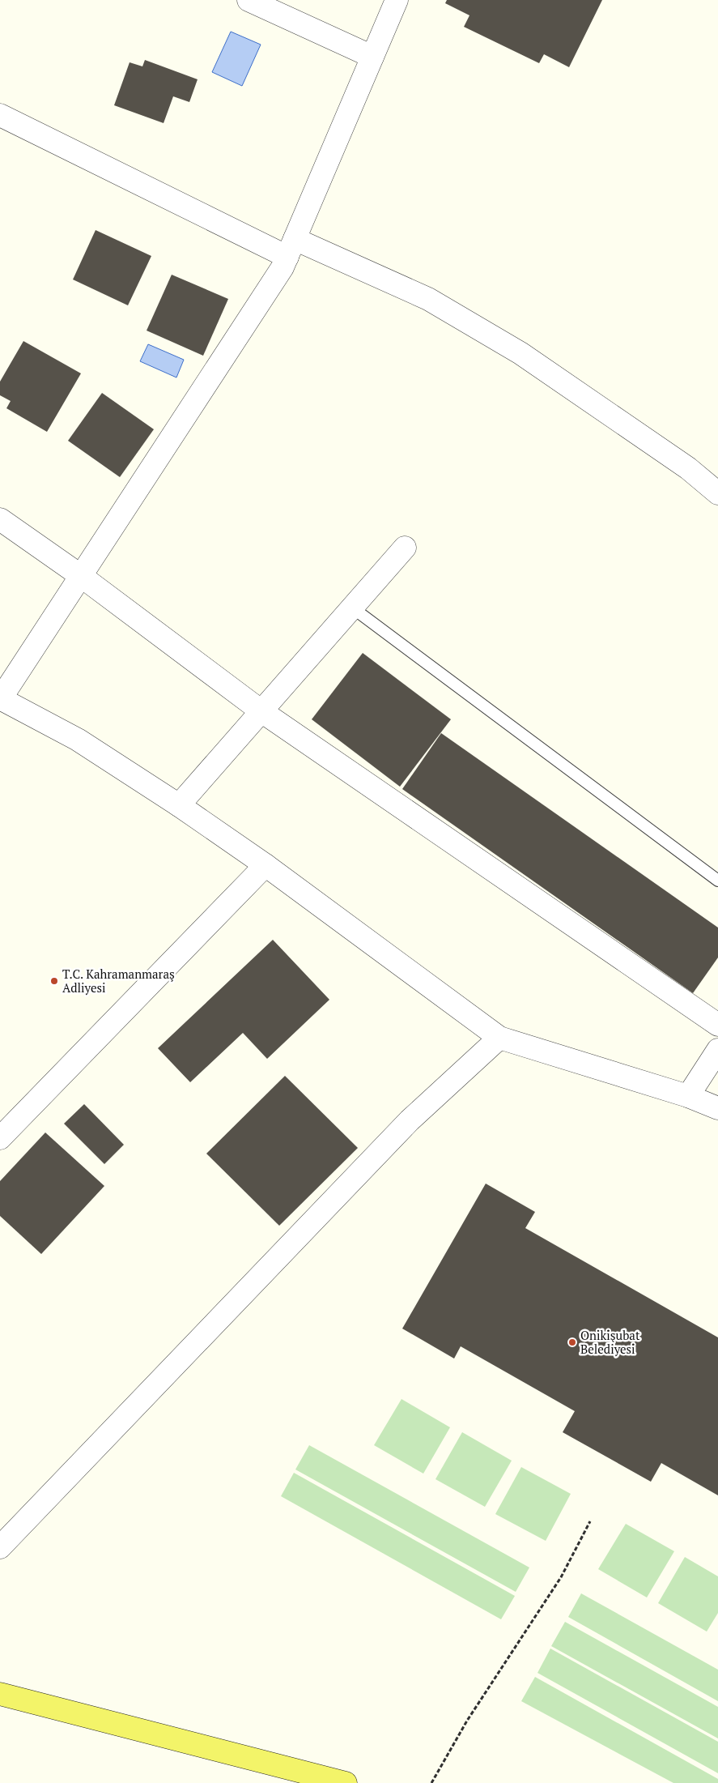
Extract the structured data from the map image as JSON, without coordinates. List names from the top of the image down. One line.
{"places":["T.C. Kahramanmaraş Adliyesi","Onikişubat Belediyesi"]}
